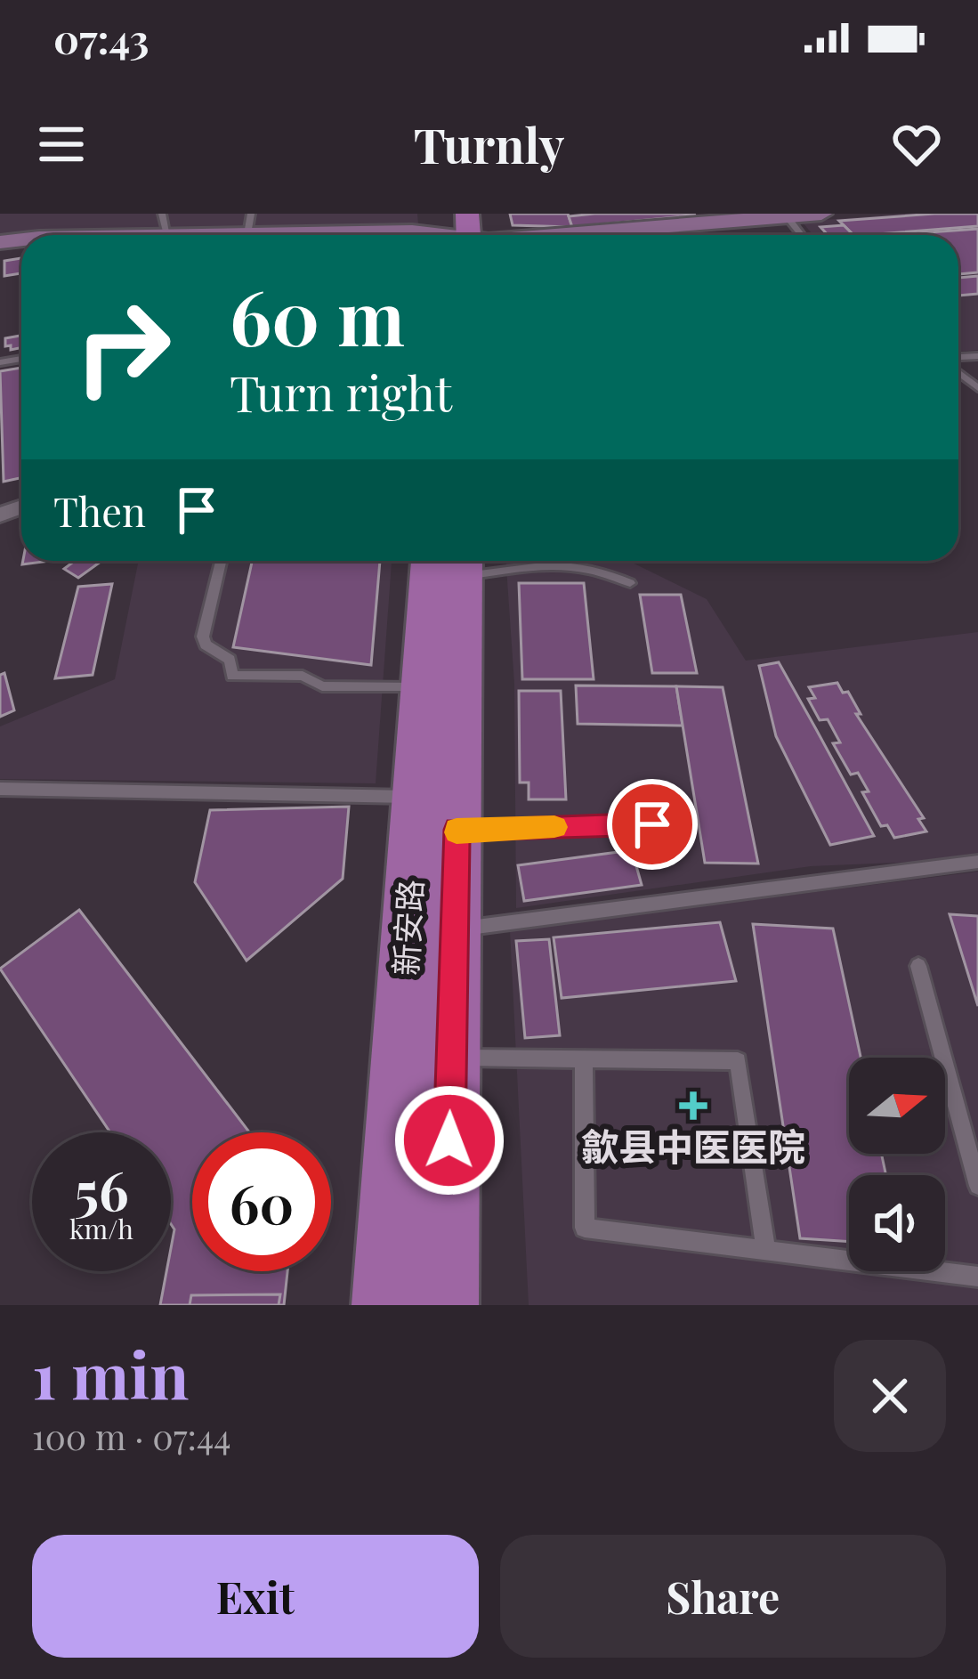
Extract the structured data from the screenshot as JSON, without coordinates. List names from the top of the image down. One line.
{"streets":{"main road":["新安路"]},"places":{"health":["歙县中医医院"]},"north":"right","page":{"status":"07:43","header":"Turnly","turn":["60 m","Turn right"],"then":"Then","speed":"56 km/h","limit":"60","heading":["1 min","100 m · 07:44"],"buttons":["Exit","Share"]}}
